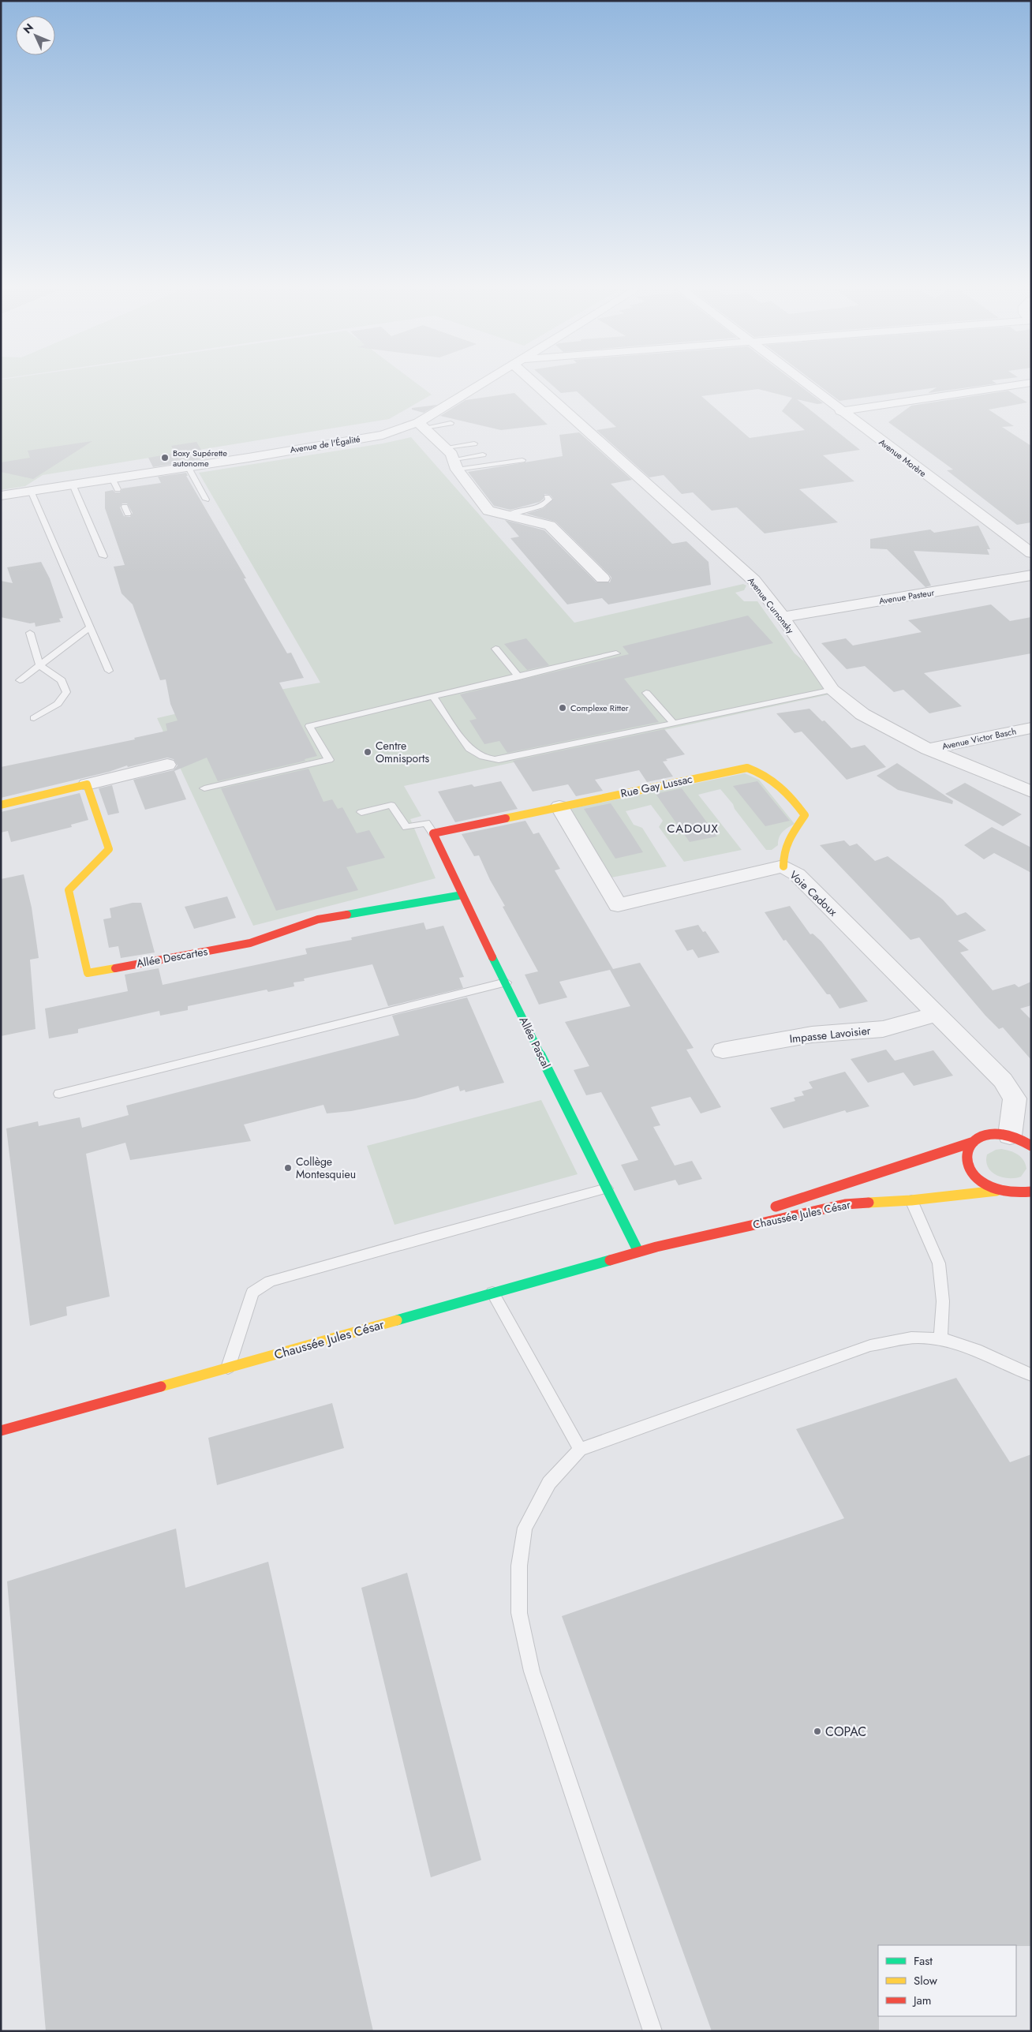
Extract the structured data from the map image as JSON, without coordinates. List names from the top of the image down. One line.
{"streets":{"street":["Avenue de l'Égalité","Avenue Morère","Avenue Pasteur","Avenue Curnonsky","Avenue Victor Basch","Rue Gay Lussac","Voie Cadoux","Allée Descartes","Impasse Lavoisier","Allée Pascal","Chaussée Jules César"]},"crossings":[["Avenue Pasteur","Avenue Curnonsky"],["Avenue Curnonsky","Avenue Victor Basch"],["Rue Gay Lussac","Voie Cadoux"],["Rue Gay Lussac","Allée Pascal"],["Voie Cadoux","Impasse Lavoisier"],["Voie Cadoux","Chaussée Jules César"],["Allée Descartes","Allée Pascal"],["Allée Pascal","Chaussée Jules César"]],"districts":["CADOUX"],"places":["Boxy Supérette autonome","Complexe Ritter","Centre Omnisports","Collège Montesquieu","COPAC"],"legend":["Fast","Slow","Jam"],"north":"top left"}
